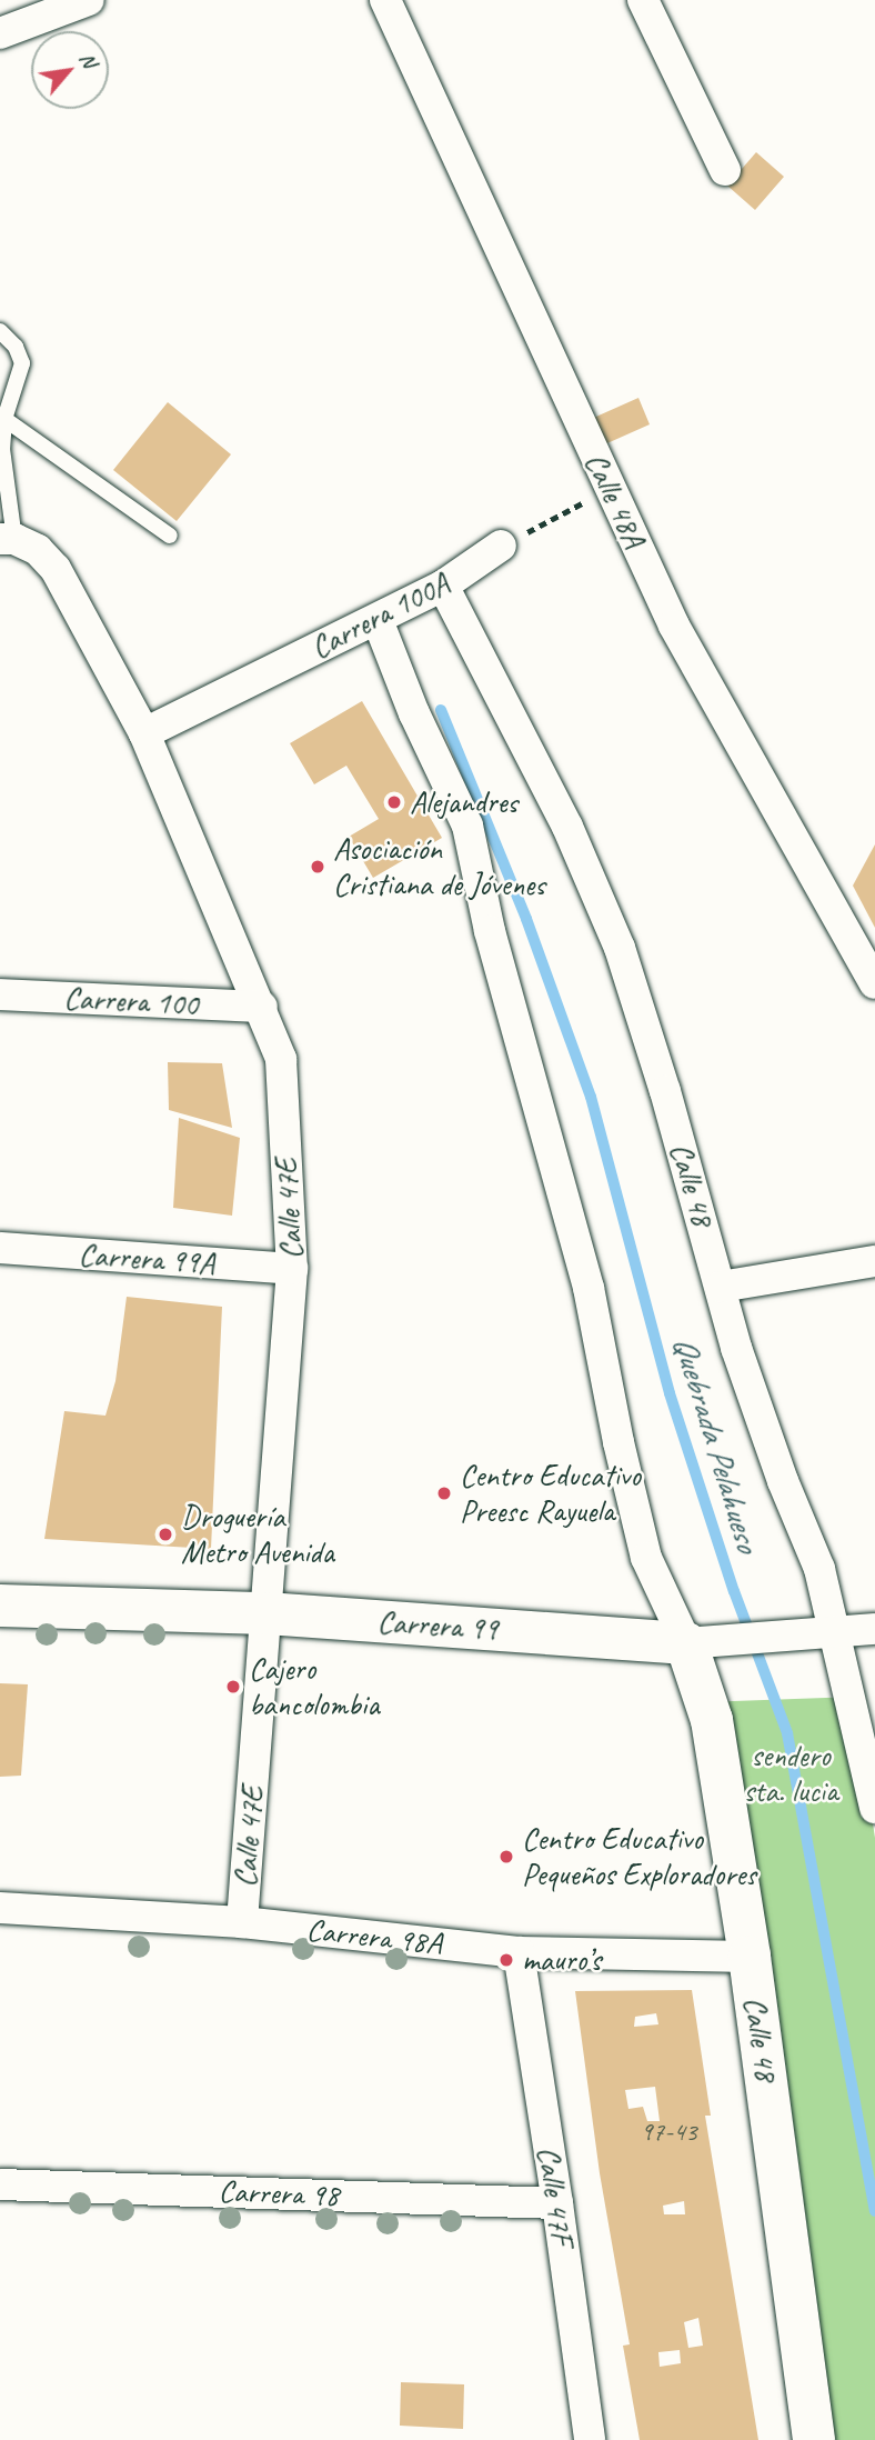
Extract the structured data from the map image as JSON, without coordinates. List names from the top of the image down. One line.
{"streets":{"street":["Calle 48A","Carrera 100A","Carrera 100","Calle 48","Calle 47E","Carrera 99A","Carrera 99","Carrera 98A","Carrera 98","Calle 47F"]},"crossings":[["Carrera 100A","Calle 48"],["Carrera 100A","Calle 47E"],["Carrera 100","Calle 47E"],["Calle 48","Carrera 99"],["Calle 48","Carrera 98A"],["Calle 47E","Carrera 99A"],["Calle 47E","Carrera 99"],["Calle 47E","Carrera 98A"],["Carrera 98A","Calle 47F"],["Carrera 98","Calle 47F"]],"water":["Quebrada Pelahueso"],"parks":["sendero sta. lucia"],"places":["Alejandres","Asociación Cristiana de Jóvenes","Centro Educativo Preesc Rayuela","Droguería Metro Avenida","Cajero bancolombia","Centro Educativo Pequeños Exploradores","mauro’s"],"house_numbers":["97-43"],"north":"top right"}
